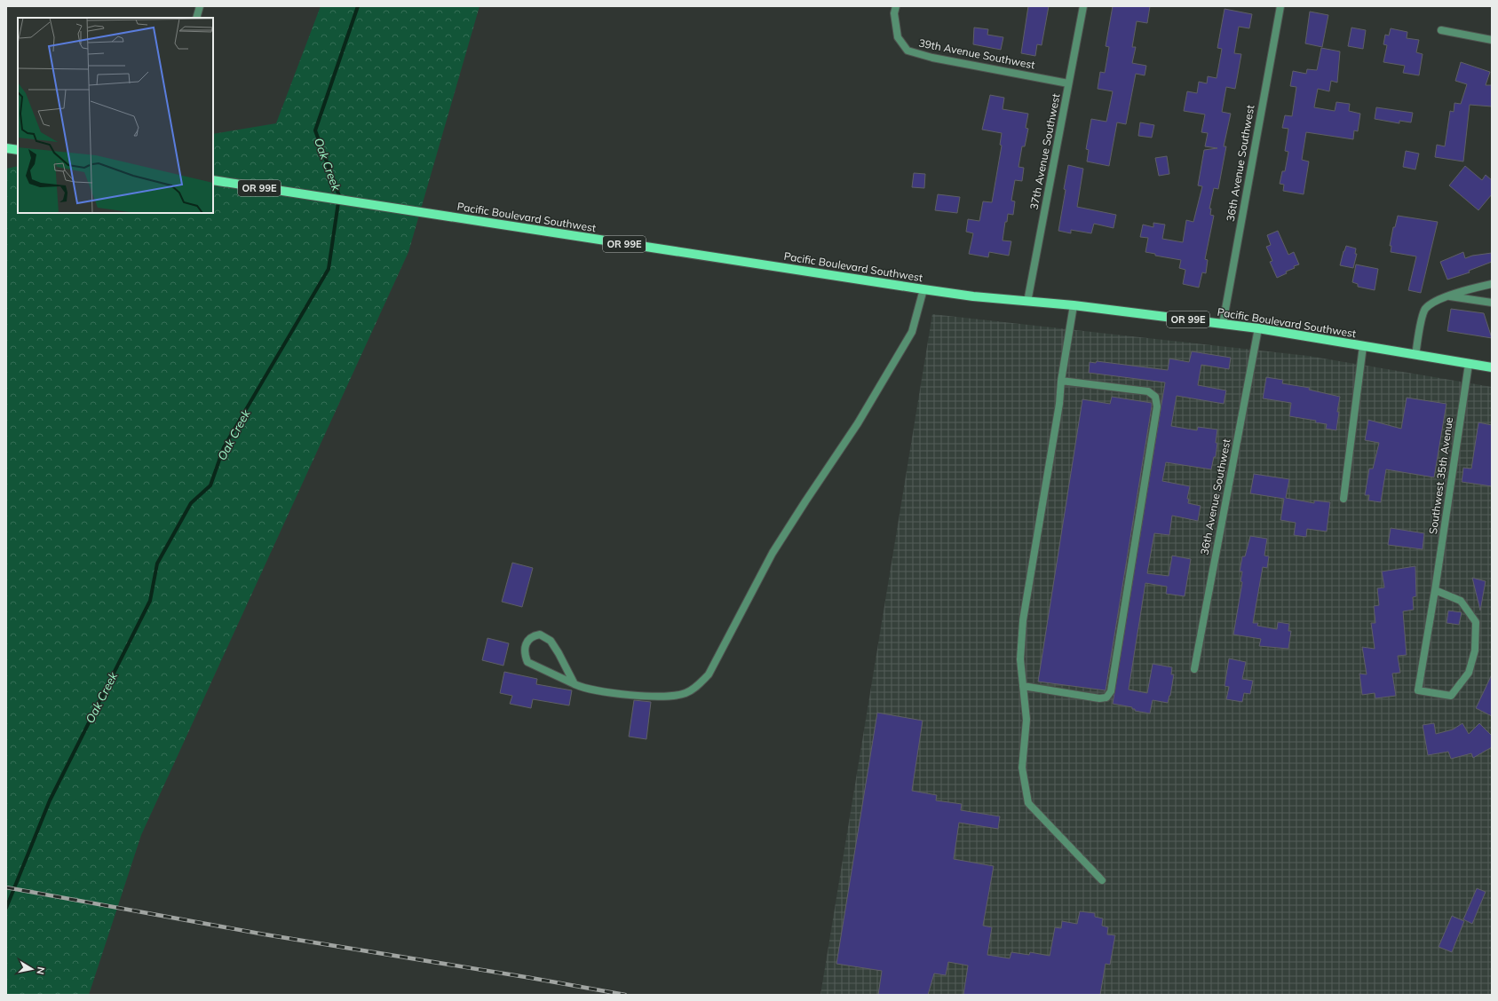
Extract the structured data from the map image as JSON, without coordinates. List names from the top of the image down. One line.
{"streets":{"main road":["OR 99E","Pacific Boulevard Southwest"],"street":["39th Avenue Southwest","37th Avenue Southwest","36th Avenue Southwest","Southwest 35th Avenue"]},"crossings":[["39th Avenue Southwest","37th Avenue Southwest"],["37th Avenue Southwest","Pacific Boulevard Southwest"],["36th Avenue Southwest","Pacific Boulevard Southwest"],["Pacific Boulevard Southwest","Southwest 35th Avenue"]],"water":["Oak Creek"],"north":"right"}
